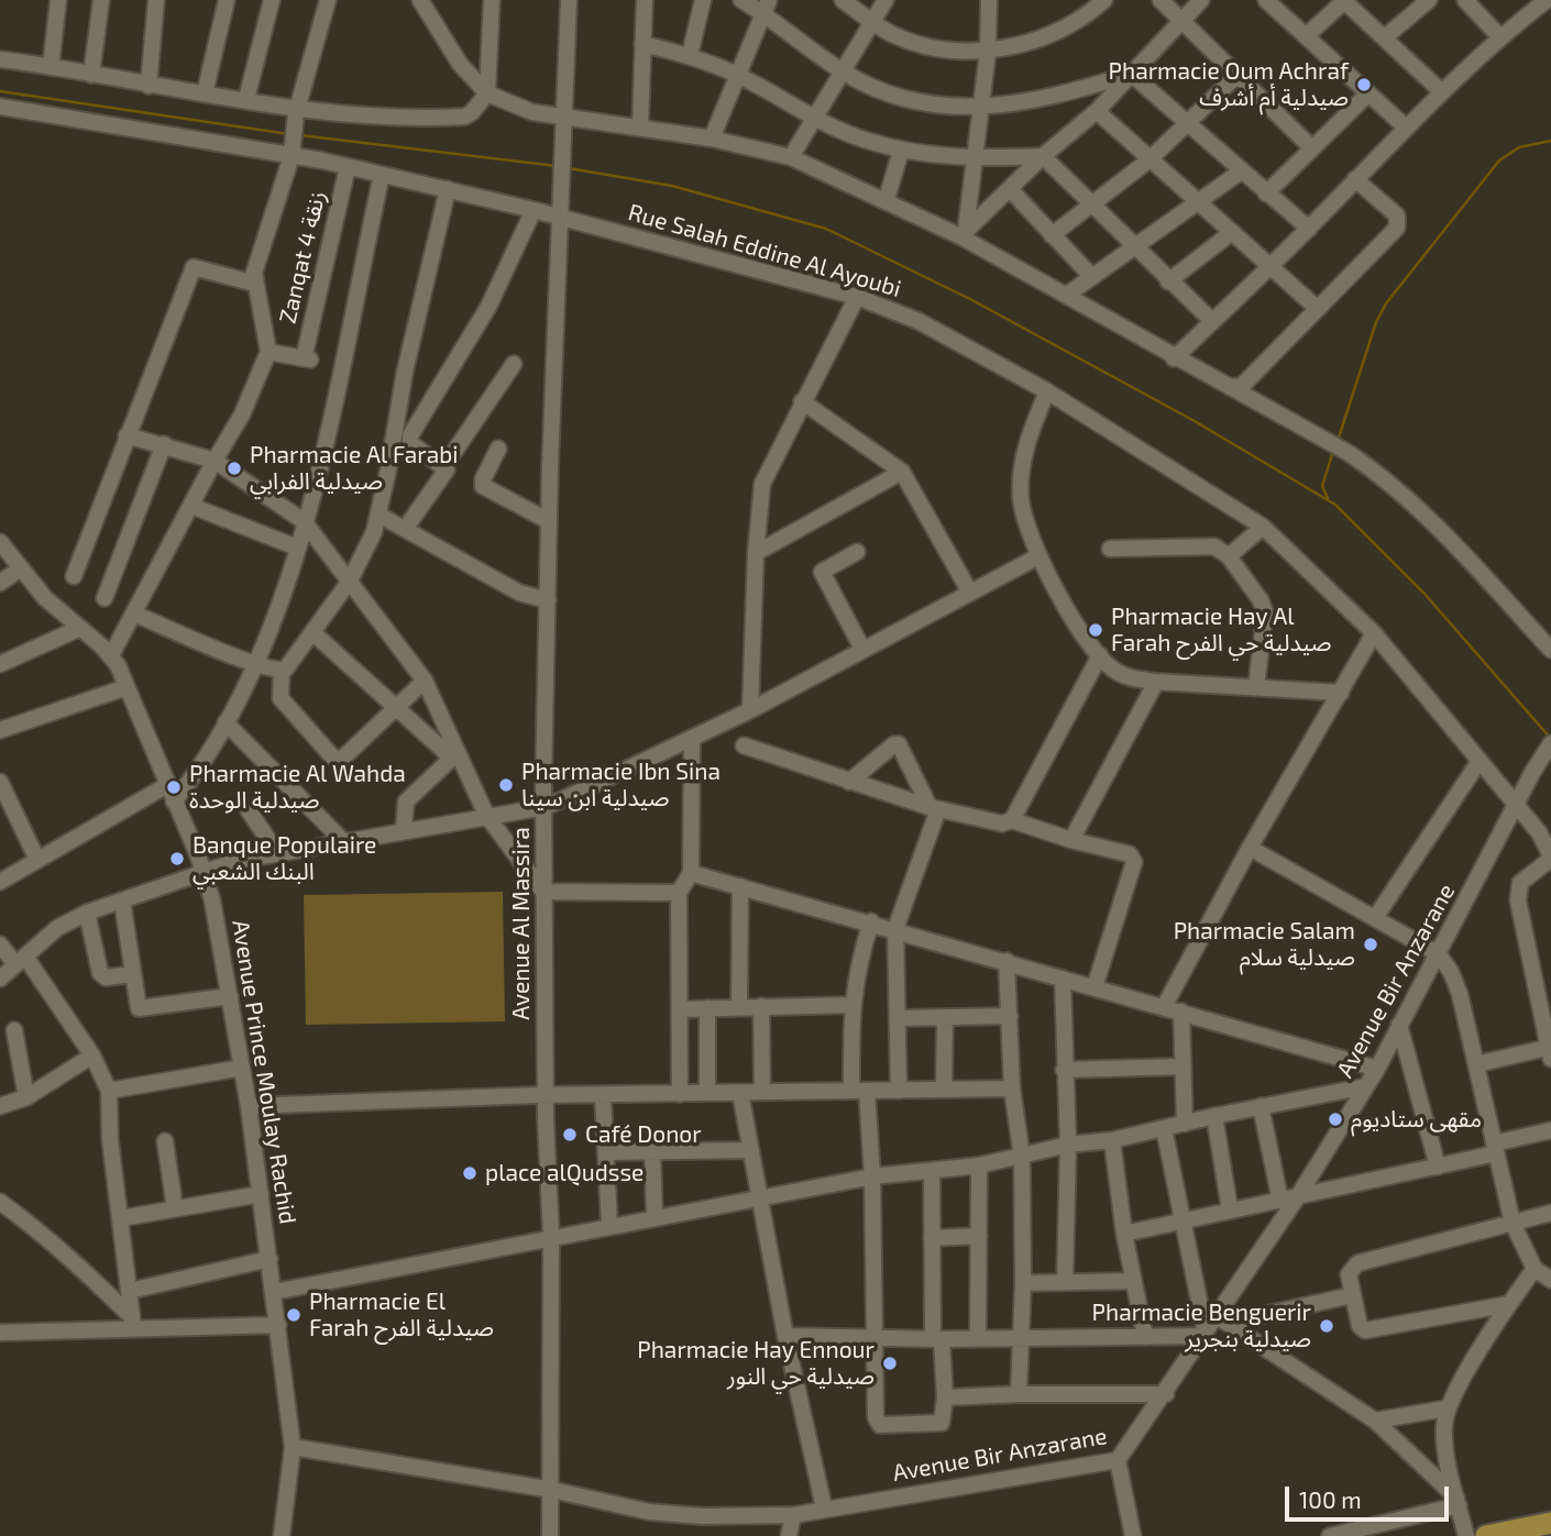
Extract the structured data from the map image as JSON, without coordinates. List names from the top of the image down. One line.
{"streets":{"street":["Rue Salah Eddine Al Ayoubi","Zanqat 4 زنقة","Avenue Al Massira","Avenue Bir Anzarane","Avenue Prince Moulay Rachid"]},"crossings":[["Rue Salah Eddine Al Ayoubi","Zanqat 4 زنقة"],["Rue Salah Eddine Al Ayoubi","Avenue Al Massira"],["Rue Salah Eddine Al Ayoubi","Avenue Bir Anzarane"],["Avenue Al Massira","Avenue Bir Anzarane"],["Avenue Bir Anzarane","Avenue Prince Moulay Rachid"]],"places":["Pharmacie Oum Achraf صيدلية أم أشرف","Pharmacie Al Farabi صيدلية الفرابي","Pharmacie Hay Al Farah صيدلية حي الفرح","Pharmacie Ibn Sina صيدلية ابن سينا","Pharmacie Al Wahda صيدلية الوحدة","Banque Populaire البنك الشعبي","Pharmacie Salam صيدلية سلام","مقهى ستاديوم","Café Donor","place alQudsse","Pharmacie El Farah صيدلية الفرح","Pharmacie Benguerir صيدلية بنجرير","Pharmacie Hay Ennour صيدلية حي النور"],"scale_bar":"100 m"}
